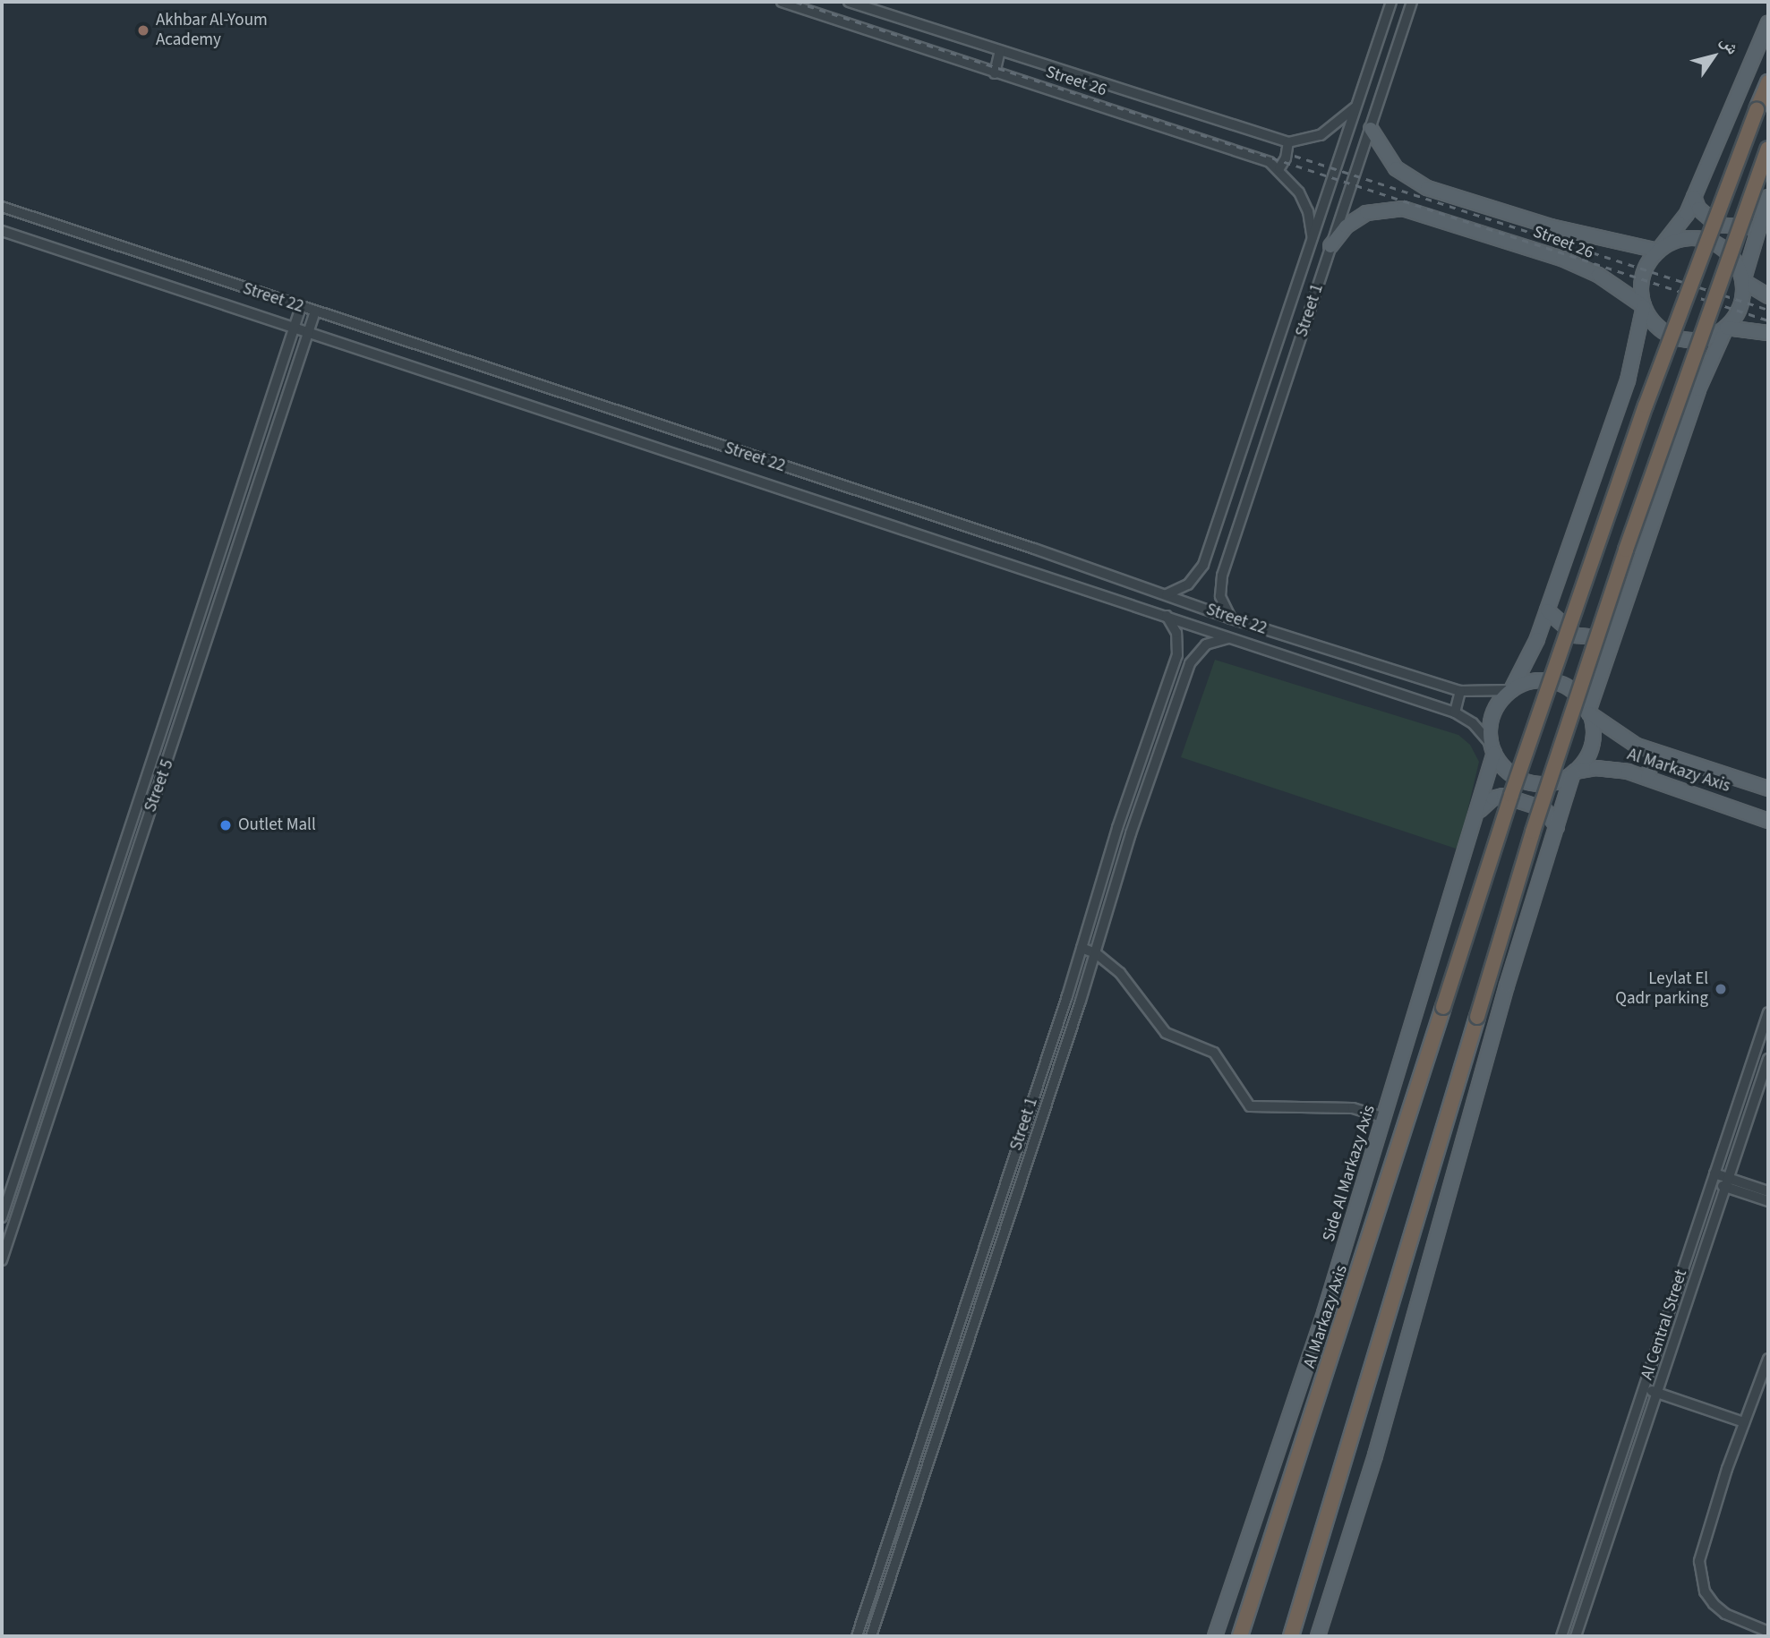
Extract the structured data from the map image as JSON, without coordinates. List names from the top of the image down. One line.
{"streets":{"highway":["Al Markazy Axis"],"main road":["Street 26","Side Al Markazy Axis"],"street":["Street 22","Street 1","Street 5","Al Central Street"]},"crossings":[["Street 26","Street 1"],["Street 22","Street 1"],["Street 22","Al Markazy Axis"],["Street 22","Street 5"],["Street 22","Side Al Markazy Axis"],["Al Markazy Axis","Side Al Markazy Axis"]],"places":["Akhbar Al-Youm Academy","Outlet Mall","Leylat El Qadr parking"],"north":"top right"}
